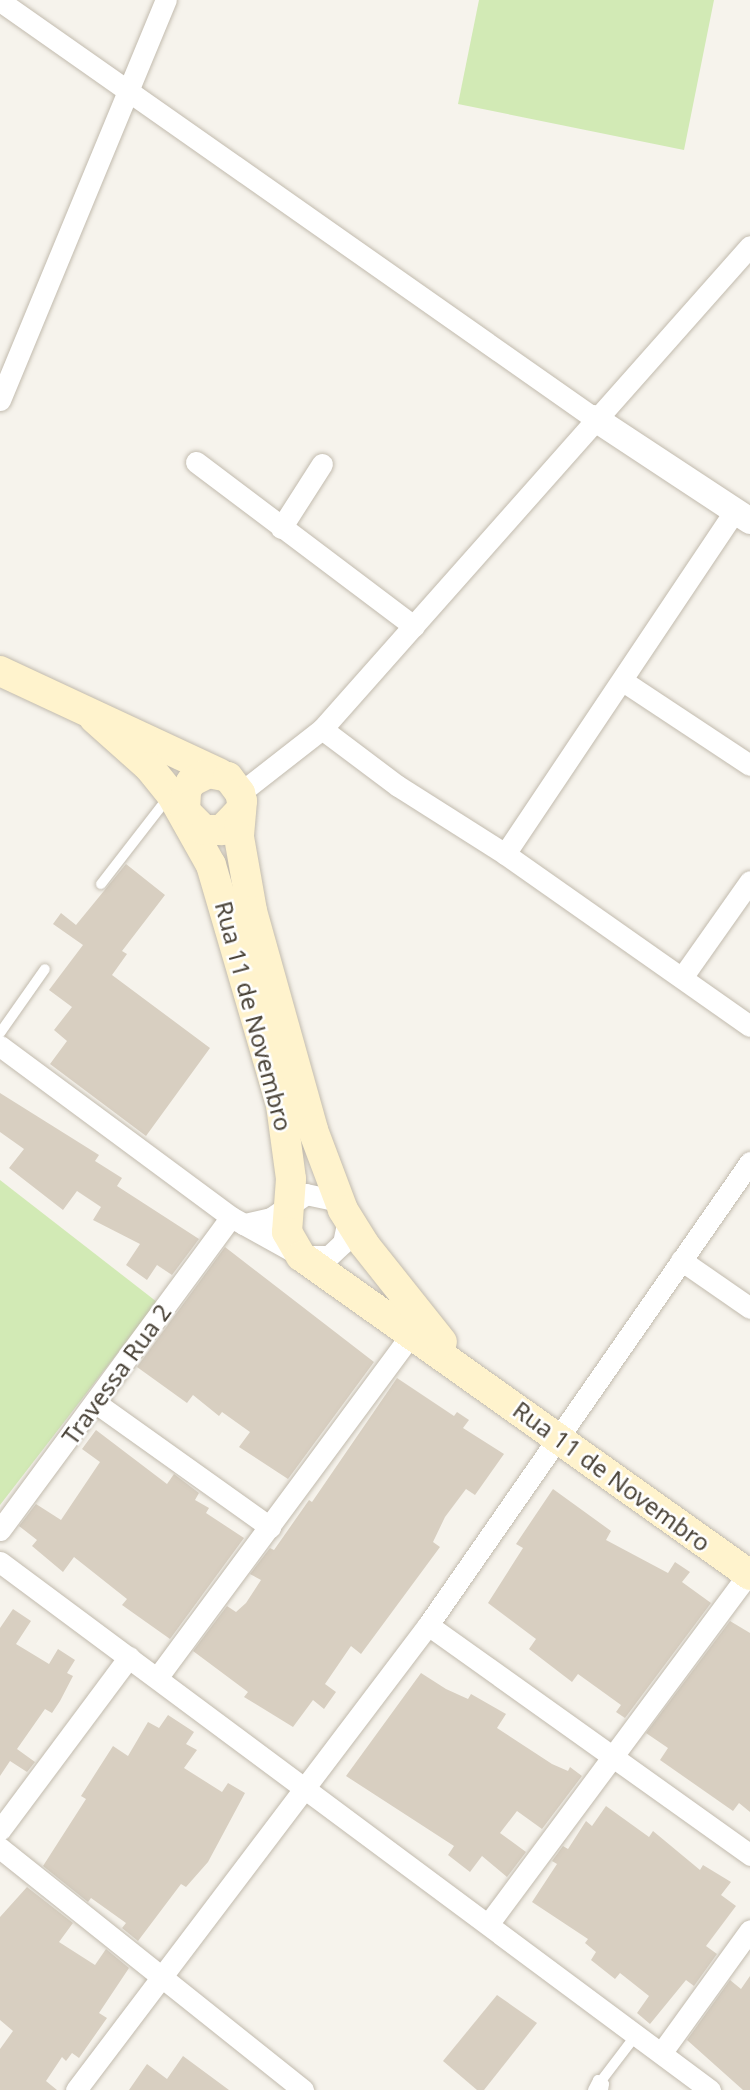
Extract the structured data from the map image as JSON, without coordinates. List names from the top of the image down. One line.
{"streets":{"main road":["Rua 11 de Novembro"],"street":["Travessa Rua 2"]}}
